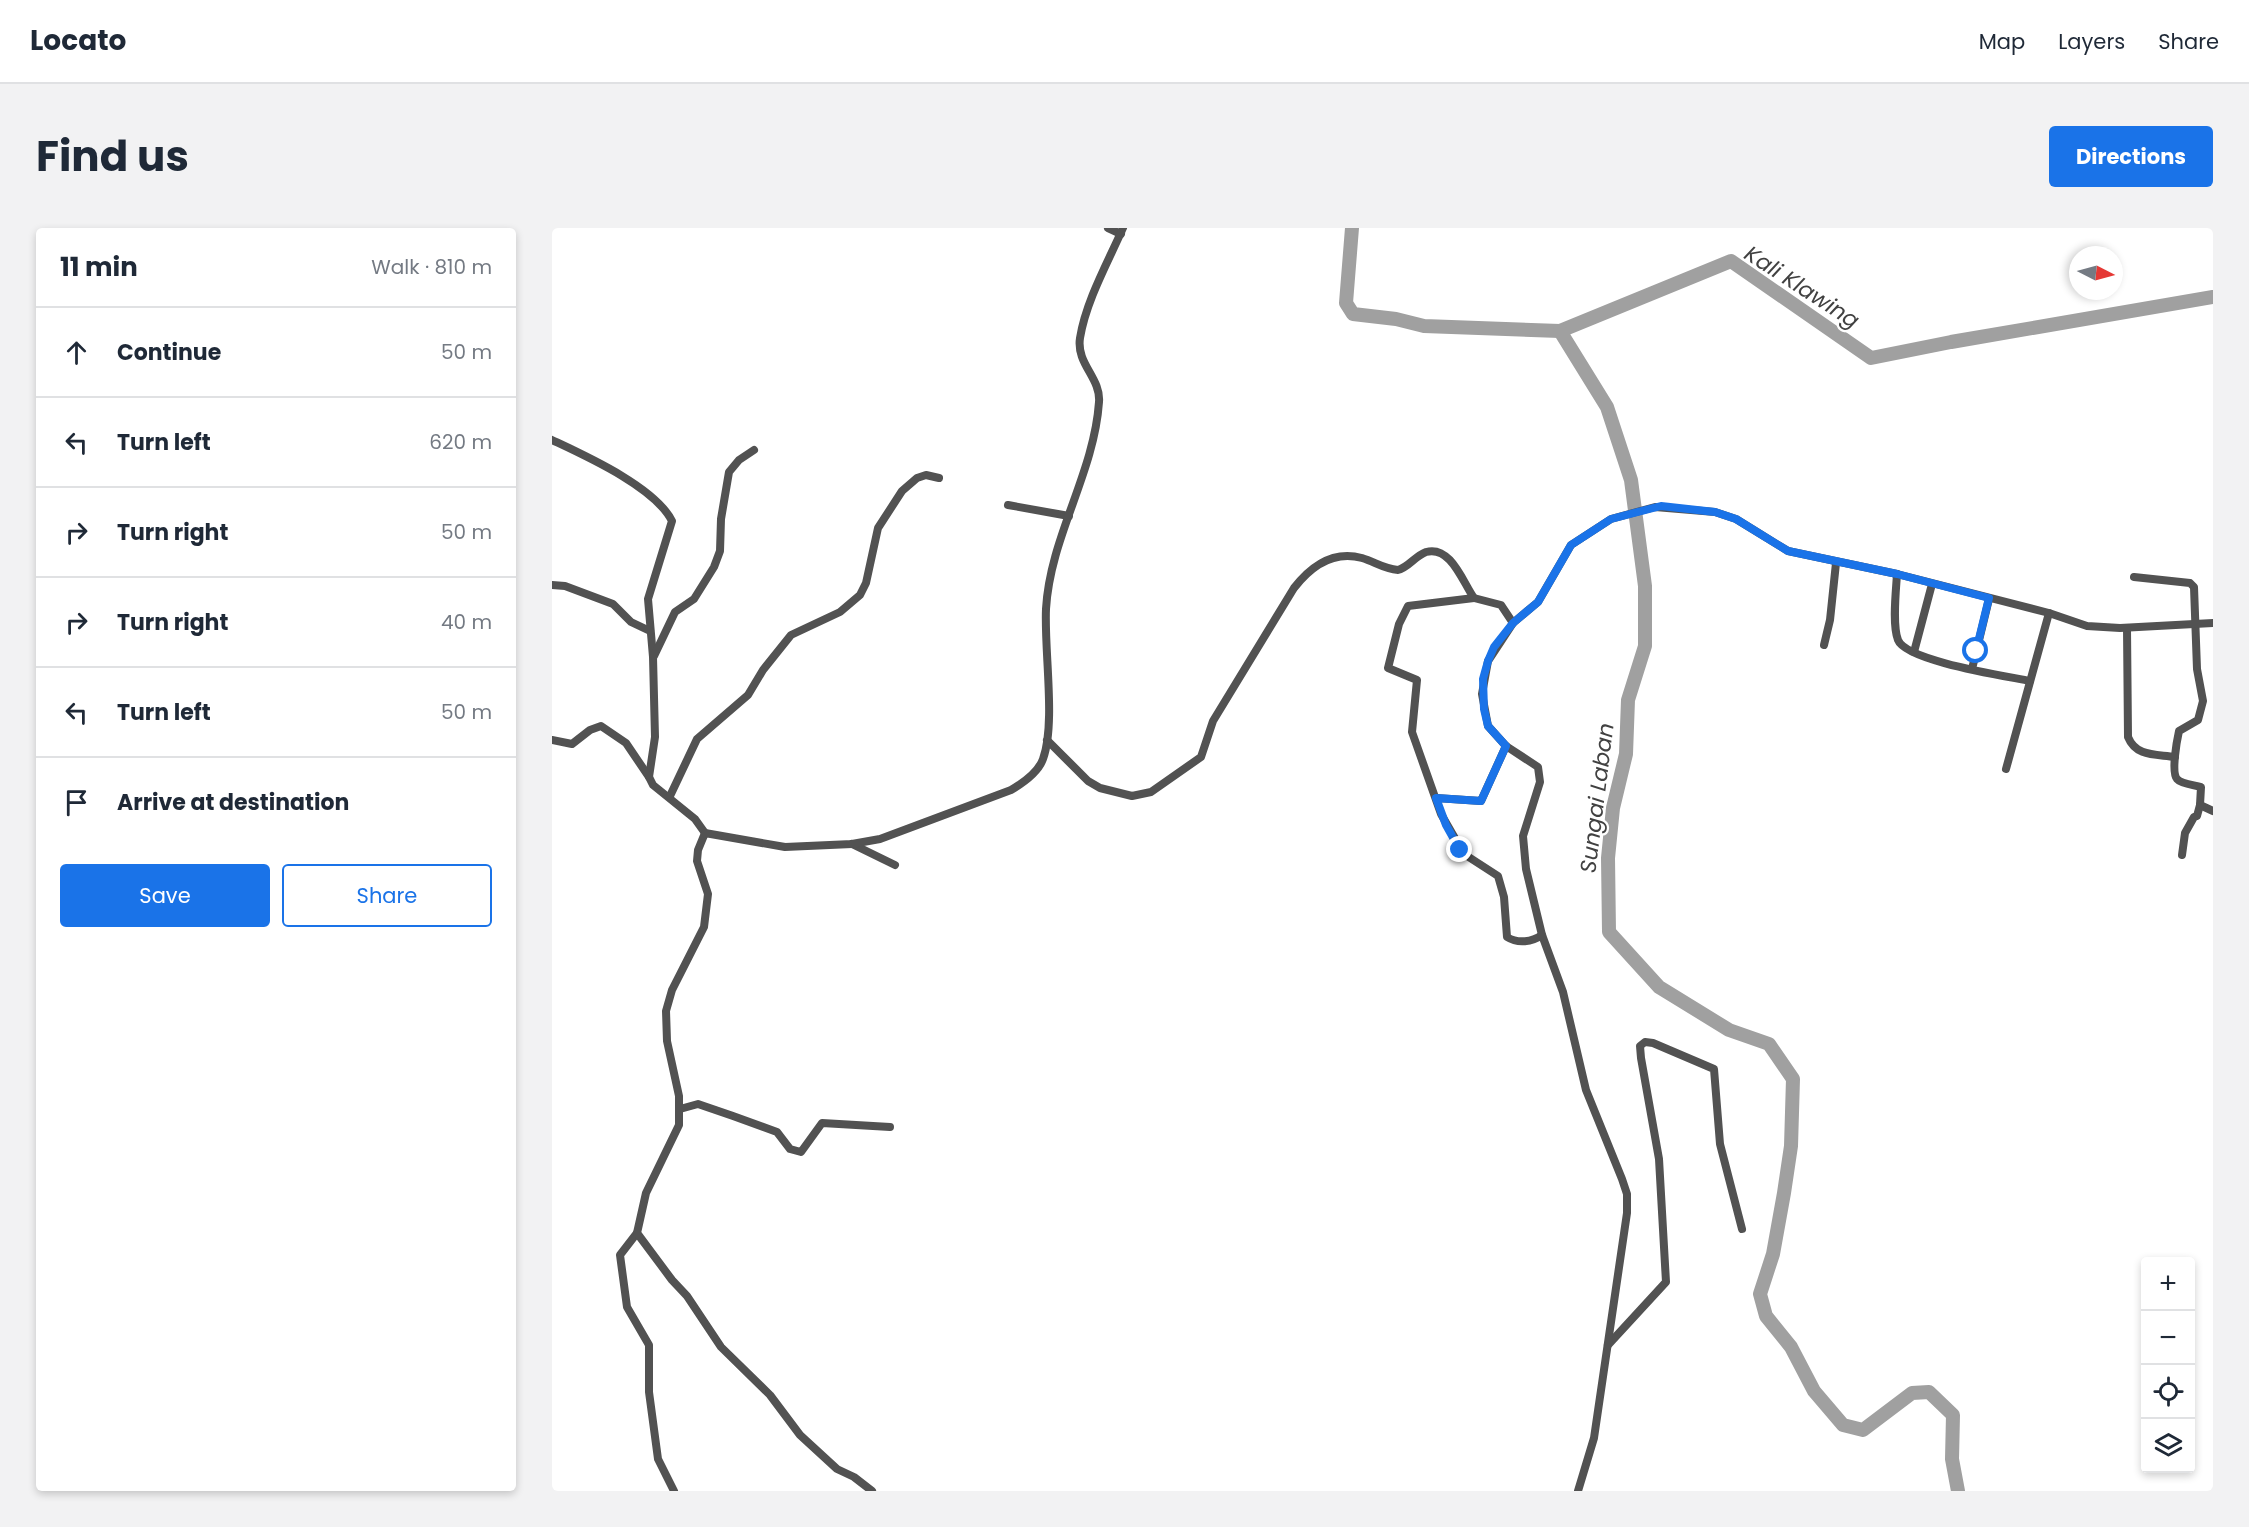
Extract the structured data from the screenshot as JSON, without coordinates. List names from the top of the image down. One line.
{"water":["Kali Klawing","Sungai Laban"],"north":"right","page":{"header":"Locato","nav":["Map","Layers","Share"],"title":"Find us","buttons":["Directions",["Save","Share"]],"heading":["11 min","Walk · 810 m"],"list":[["Continue","50 m"],["Turn left","620 m"],["Turn right","50 m"],["Turn right","40 m"],["Turn left","50 m"],"Arrive at destination"],"map_buttons":["+","−"]}}
